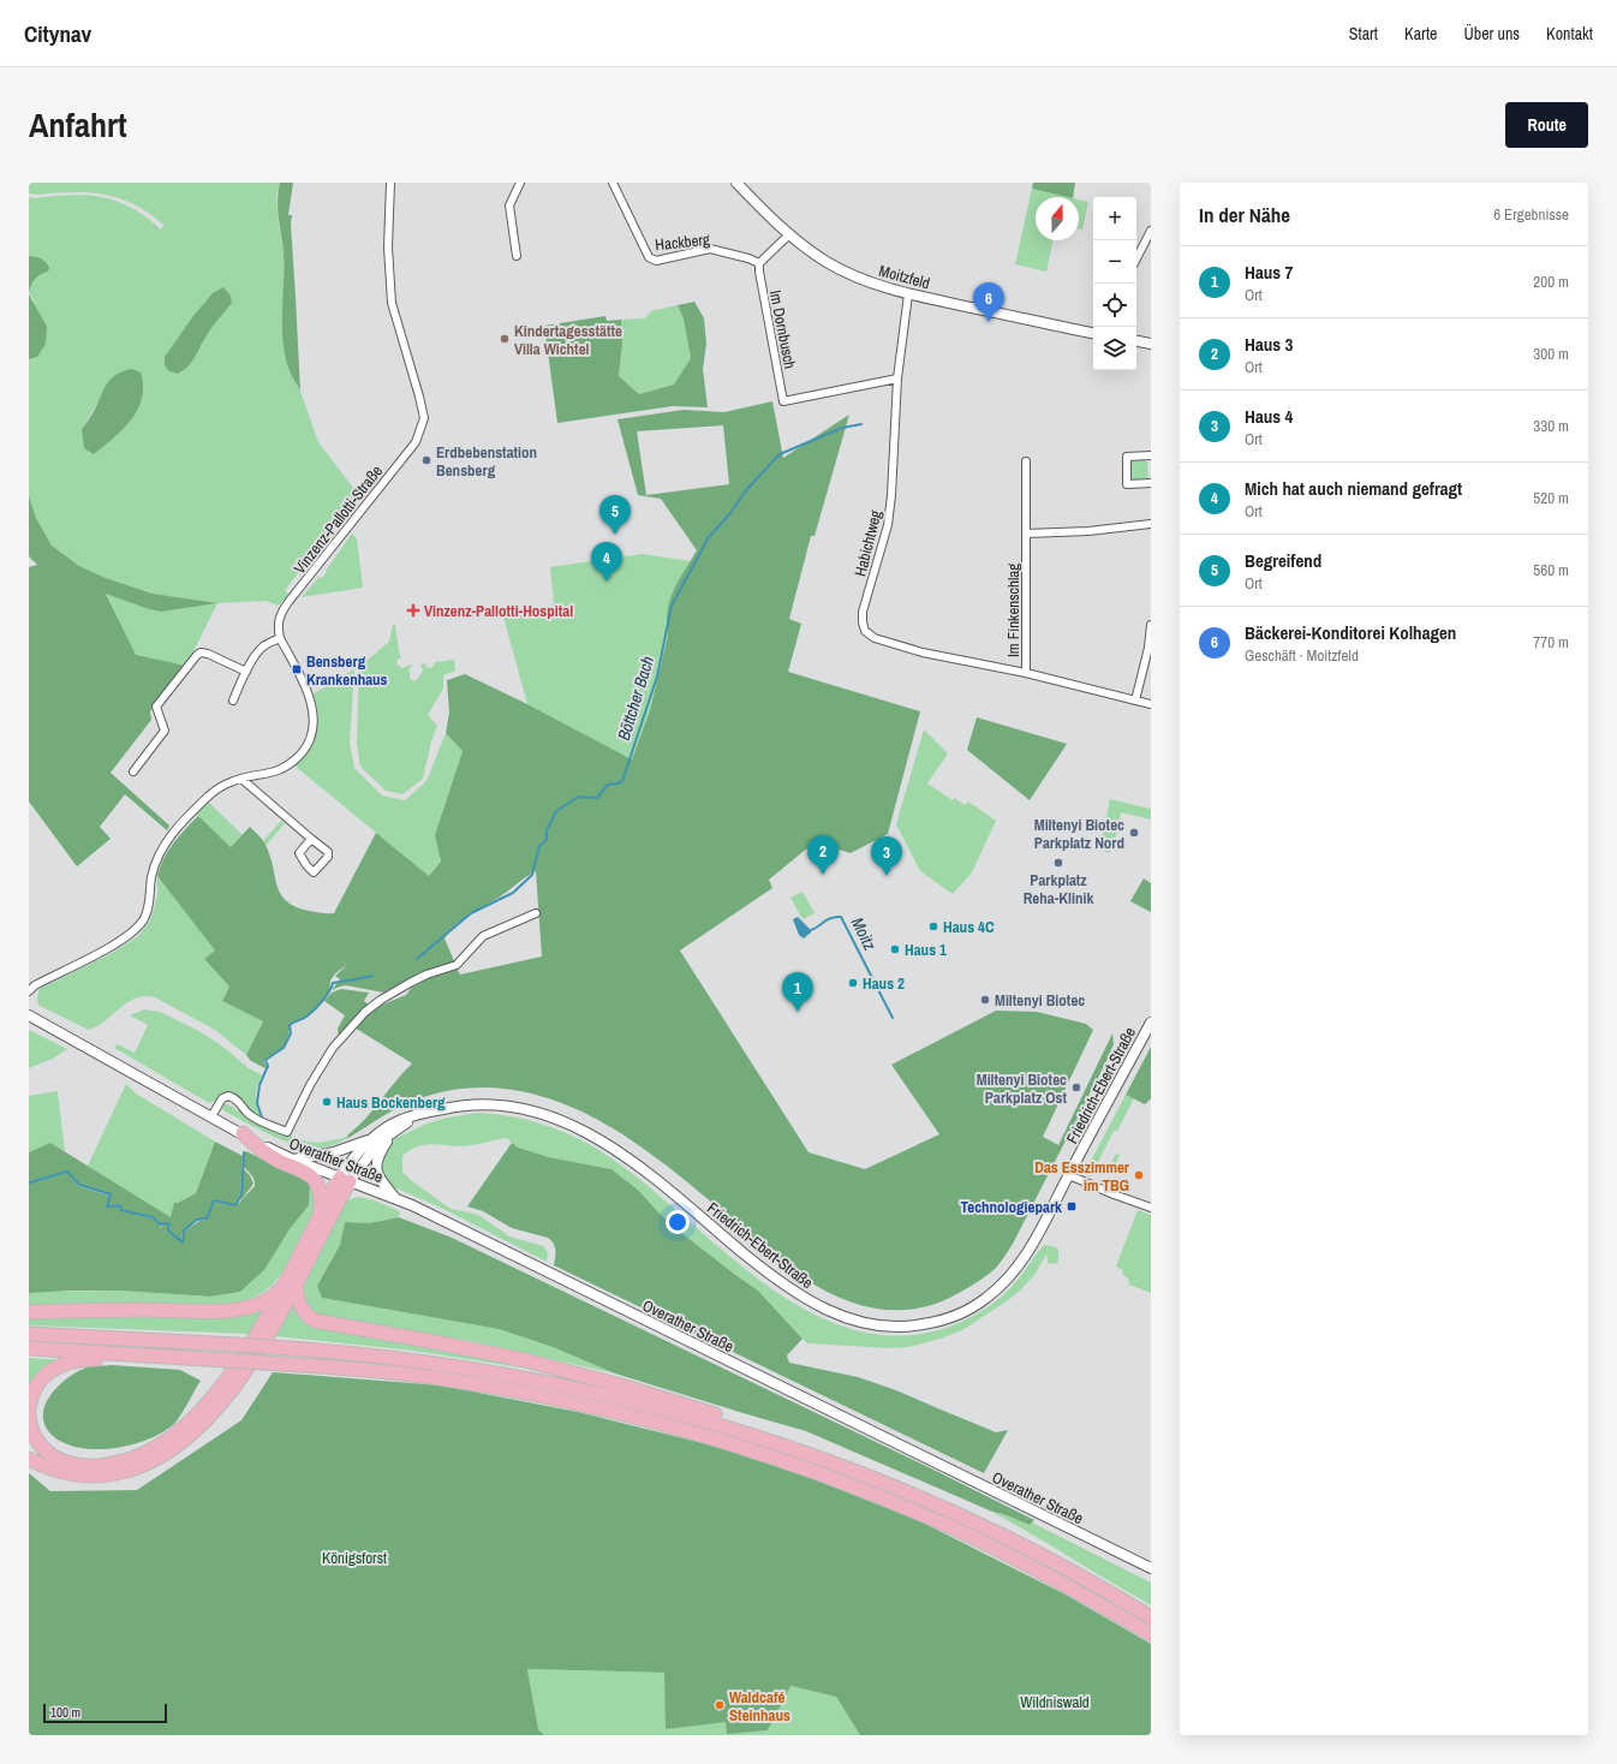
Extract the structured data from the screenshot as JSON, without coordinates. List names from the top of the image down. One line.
{"streets":{"main road":["Moitzfeld","Friedrich-Ebert-Straße","Overather Straße"],"street":["Hackberg","Im Dornbusch","Vinzenz-Pallotti-Straße","Habichtweg","Im Finkenschlag"]},"crossings":[["Hackberg","Im Dornbusch"],["Moitzfeld","Habichtweg"],["Im Dornbusch","Habichtweg"],["Habichtweg","Im Finkenschlag"]],"water":["Böttcher Bach","Moitz"],"parks":["Königsforst","Wildniswald"],"places":{"other":["Kindertagesstätte Villa Wichtel","Erdbebenstation Bensberg","Miltenyi Biotec Parkplatz Nord","Parkplatz Reha-Klinik","Haus 4C","Haus 1","Haus 2","Miltenyi Biotec","Miltenyi Biotec Parkplatz Ost","Haus Bockenberg","Das Esszimmer im TBG","Waldcafé Steinhaus"],"health":["Vinzenz-Pallotti-Hospital"],"transit":["Bensberg Krankenhaus","Technologiepark"]},"scale_bar":"100 m","north":"top","page":{"header":"Citynav","nav":["Start","Karte","Über uns","Kontakt"],"title":"Anfahrt","buttons":"Route","heading":["In der Nähe","6 Ergebnisse"],"map_buttons":["+","−"],"list":[{"mark":"1","name":"Haus 7","note":"Ort","value":"200 m"},{"mark":"2","name":"Haus 3","note":"Ort","value":"300 m"},{"mark":"3","name":"Haus 4","note":"Ort","value":"330 m"},{"mark":"4","name":"Mich hat auch niemand gefragt","note":"Ort","value":"520 m"},{"mark":"5","name":"Begreifend","note":"Ort","value":"560 m"},{"mark":"6","name":"Bäckerei-Konditorei Kolhagen","note":"Geschäft · Moitzfeld","value":"770 m"}],"pins":["6","5","4","2","3","1"],"scale":"100 m"}}
